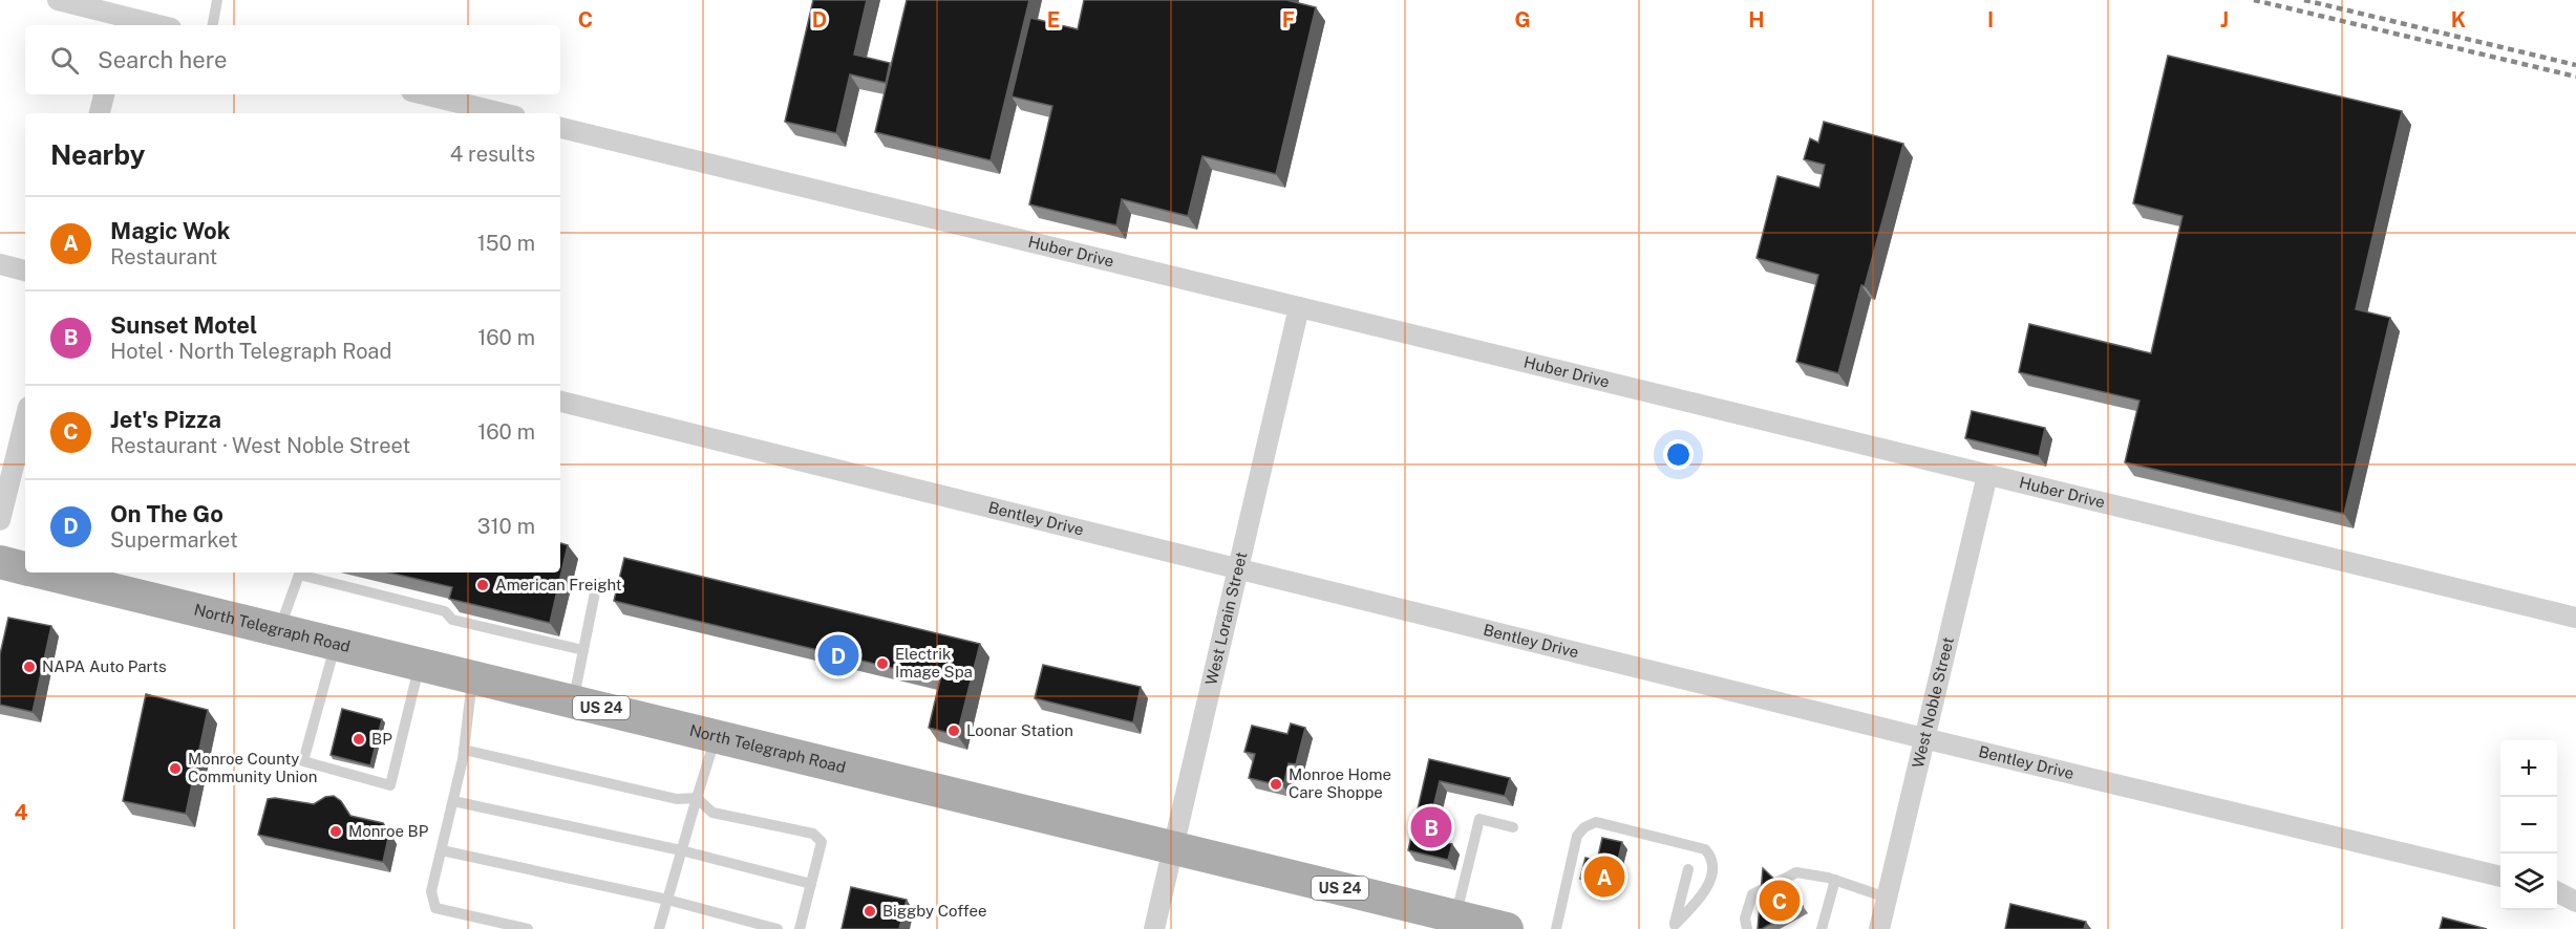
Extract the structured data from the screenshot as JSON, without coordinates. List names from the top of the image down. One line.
{"streets":{"main road":["North Telegraph Road","US 24"],"street":["Huber Drive","Bentley Drive","West Lorain Street","West Noble Street"]},"crossings":[["Huber Drive","West Lorain Street"],["Huber Drive","West Noble Street"],["Bentley Drive","West Lorain Street"],["Bentley Drive","West Noble Street"],["West Lorain Street","North Telegraph Road"]],"places":["American Freight","Electrik Image Spa","NAPA Auto Parts","Loonar Station","BP","Monroe County Community Union","Monroe Home Care Shoppe","Monroe BP","Biggby Coffee"],"page":{"search":"Search here","heading":["Nearby","4 results"],"list":[{"mark":"A","name":"Magic Wok","note":"Restaurant","value":"150 m"},{"mark":"B","name":"Sunset Motel","note":"Hotel · North Telegraph Road","value":"160 m"},{"mark":"C","name":"Jet's Pizza","note":"Restaurant · West Noble Street","value":"160 m"},{"mark":"D","name":"On The Go","note":"Supermarket","value":"310 m"}],"pins":["D","B","A","C"],"map_buttons":["+","−"]},"grid":{"columns":["C","D","E","F","G","H","I","J","K"],"rows":["4"]}}
